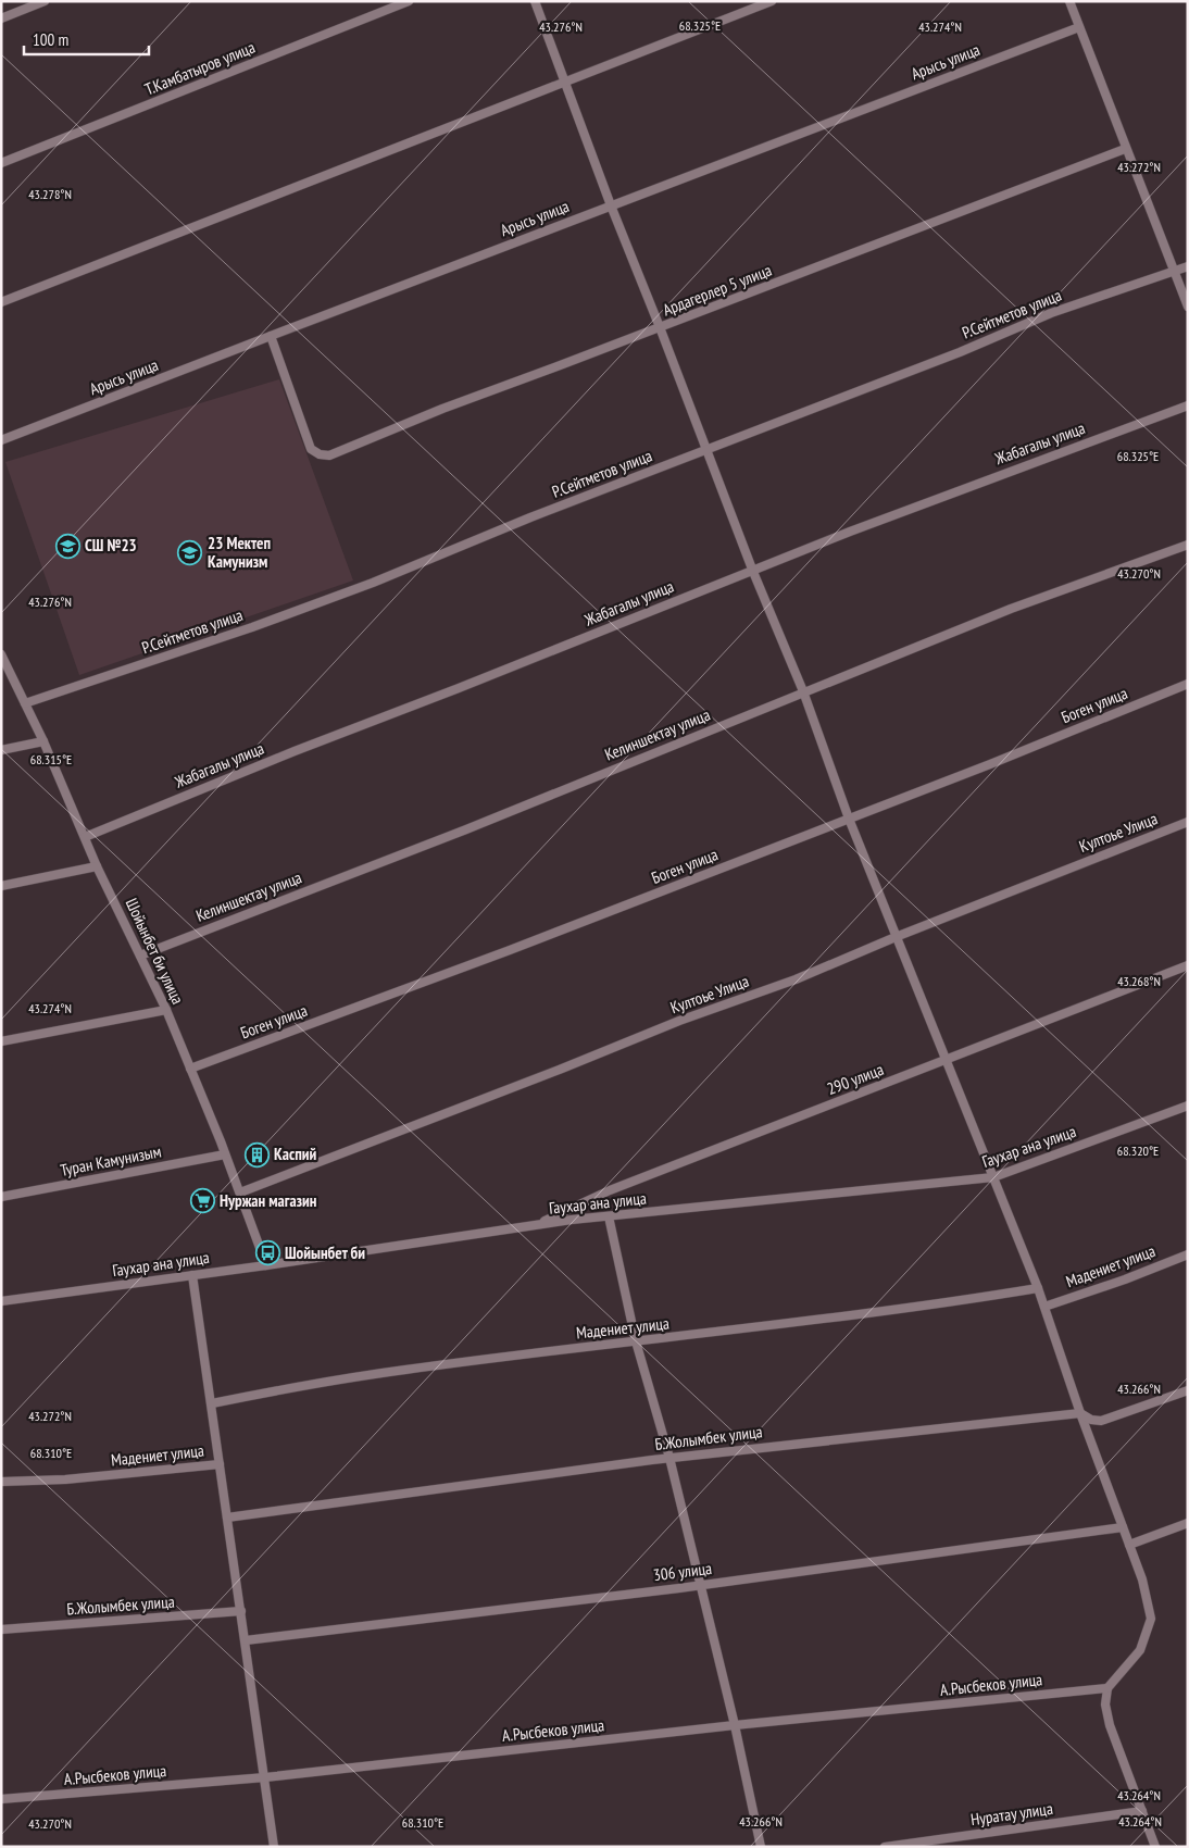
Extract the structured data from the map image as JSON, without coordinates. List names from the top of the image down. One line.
{"streets":{"street":["Арысь улица","Т.Камбатыров улица","Ардагерлер 5 улица","Р.Сейтметов улица","Жабагалы улица","Боген улица","Келиншектау улица","Култоье Улица","Шойынбет би улица","290 улица","Гаухар ана улица","Туран Камунизым","Мадениет улица","Б.Жолымбек улица","306 улица","А.Рысбеков улица","Нуратау улица"]},"crossings":[["Арысь улица","Ардагерлер 5 улица"],["Р.Сейтметов улица","Шойынбет би улица"],["Жабагалы улица","Шойынбет би улица"],["Боген улица","Шойынбет би улица"],["Келиншектау улица","Шойынбет би улица"],["Култоье Улица","Шойынбет би улица"],["Шойынбет би улица","Гаухар ана улица"],["Шойынбет би улица","Туран Камунизым"],["290 улица","Гаухар ана улица"]],"places":{"school or university":["СШ №23","23 Мектеп Камунизм"],"building":["Каспий"],"supermarket":["Нуржан магазин"],"bus stop":["Шойынбет би"]},"scale_bar":"100 m","coordinates":["68.325°E","43.276°N","43.274°N","43.272°N","43.278°N","43.270°N","68.315°E","43.268°N","68.320°E","43.266°N","68.310°E","43.264°N"]}
